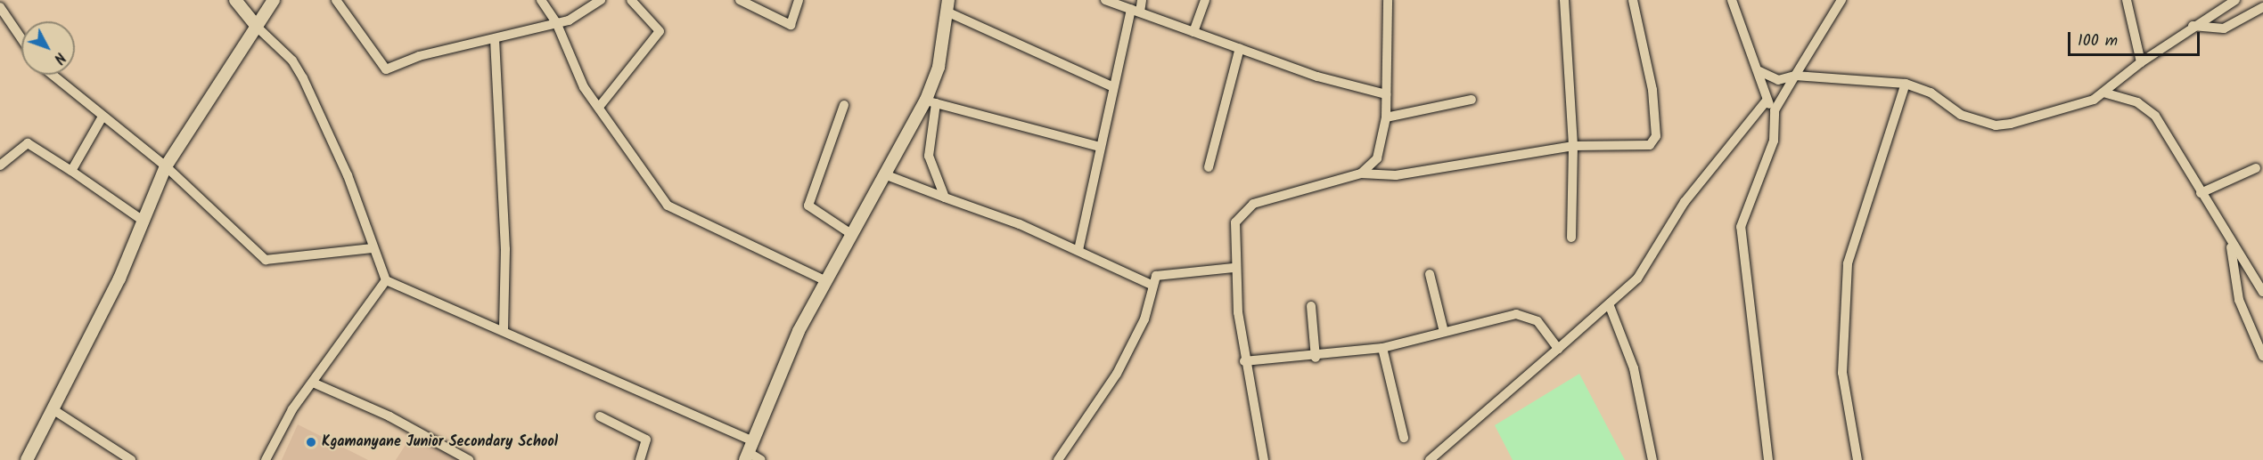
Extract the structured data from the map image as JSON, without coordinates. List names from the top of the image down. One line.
{"places":["Kgamanyane Junior Secondary School"],"scale_bar":"100 m","north":"bottom right"}
